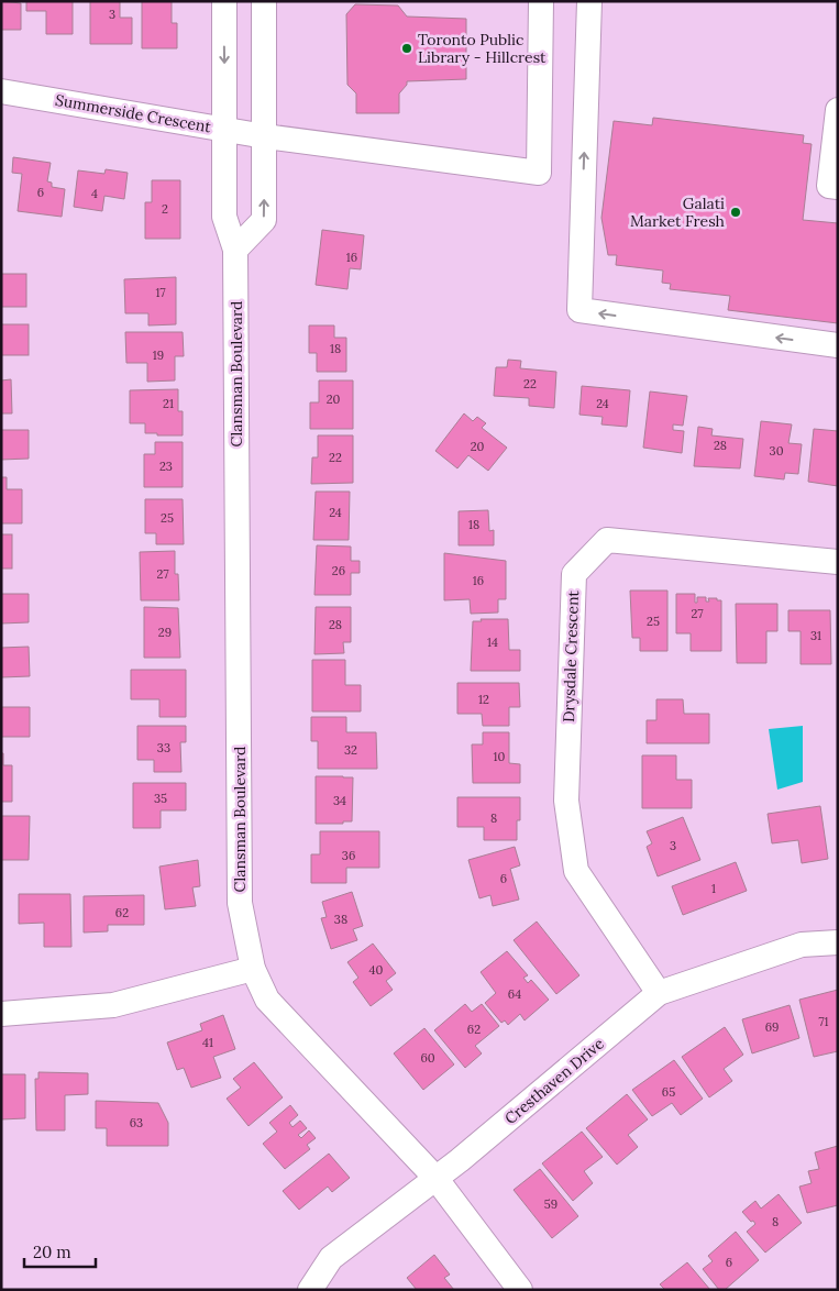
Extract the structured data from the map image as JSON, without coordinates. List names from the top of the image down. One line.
{"streets":{"street":["Summerside Crescent","Clansman Boulevard","Drysdale Crescent","Cresthaven Drive"]},"crossings":[["Summerside Crescent","Clansman Boulevard"],["Clansman Boulevard","Cresthaven Drive"],["Drysdale Crescent","Cresthaven Drive"]],"places":["Toronto Public Library - Hillcrest","Galati Market Fresh"],"house_numbers":["3","6","4","2","16","17","18","19","22","20","21","24","28","20","30","22","23","24","25","18","26","27","16","27","25","28","29","31","14","12","33","32","10","35","34","8","3","36","6","1","62","38","40","64","71","69","62","41","60","65","63","59","8","6"],"scale_bar":"20 m"}
